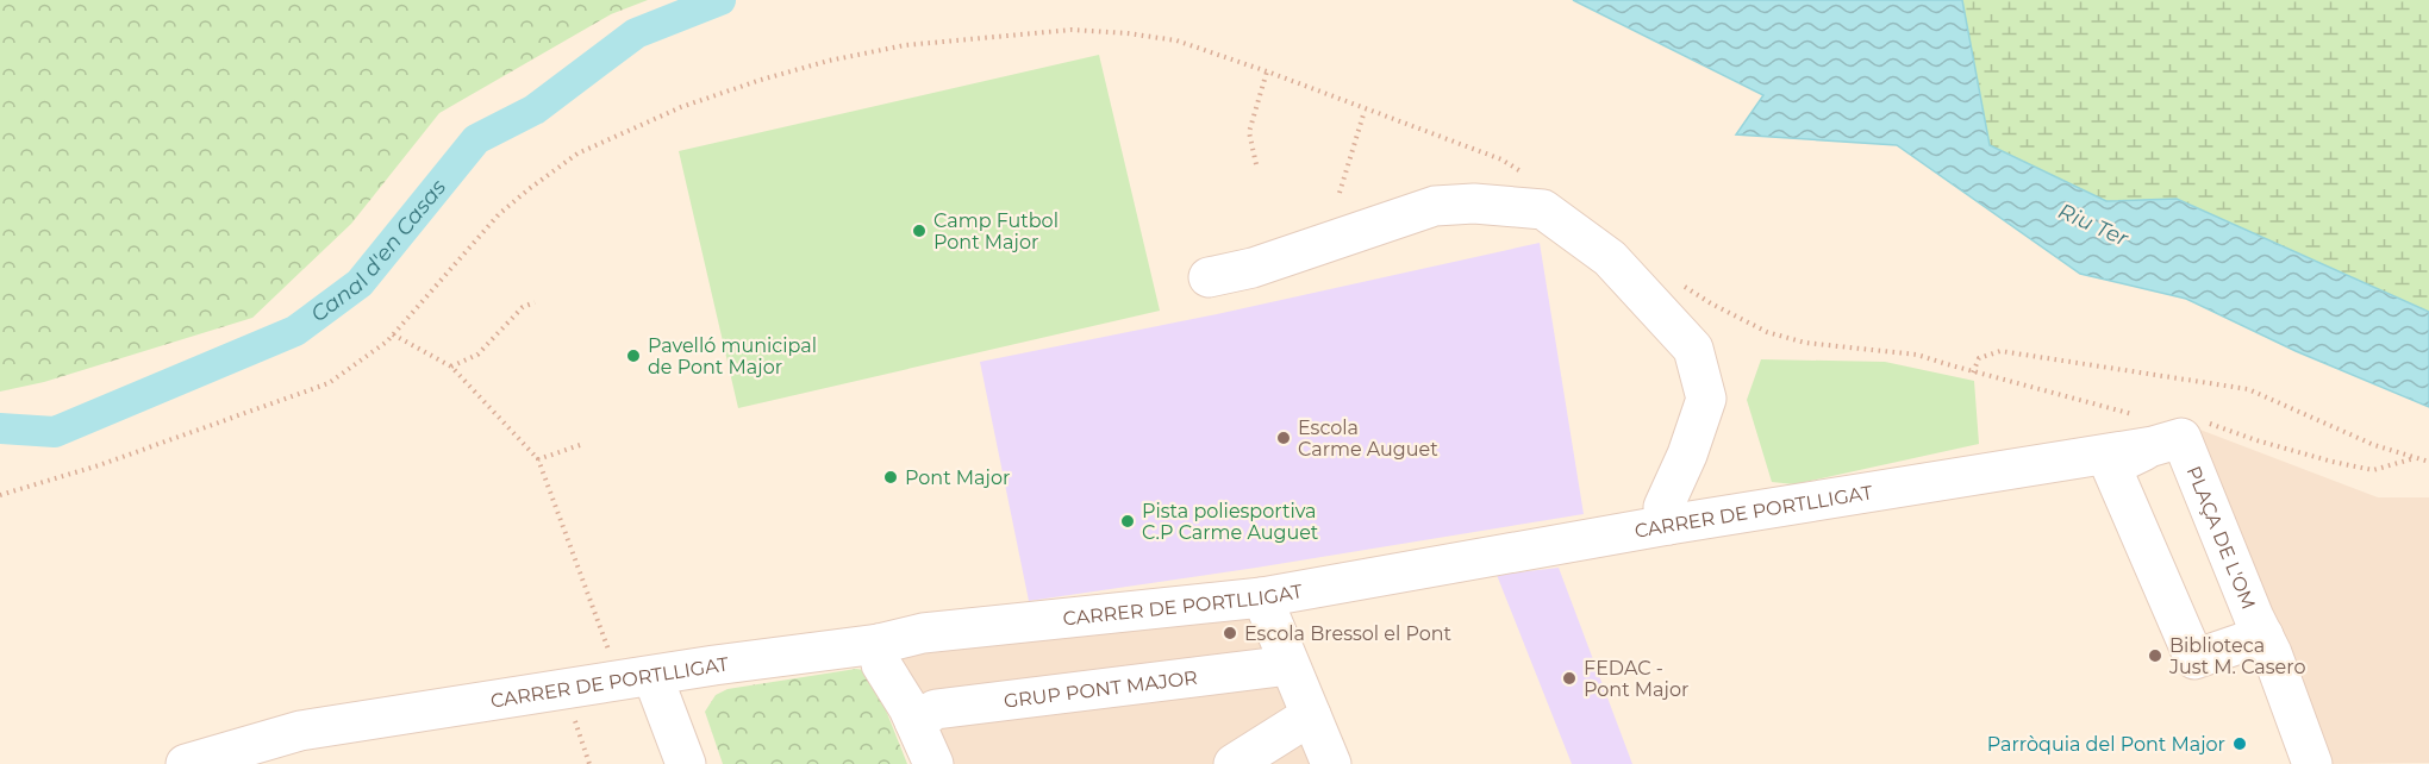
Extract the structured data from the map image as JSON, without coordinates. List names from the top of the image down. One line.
{"streets":{"street":["CARRER DE PORTLLIGAT","PLAÇA DE L'OM","GRUP PONT MAJOR"]},"crossings":[["CARRER DE PORTLLIGAT","PLAÇA DE L'OM"]],"water":["Riu Ter","Canal d'en Casas"],"places":["Camp Futbol Pont Major","Pavelló municipal de Pont Major","Escola Carme Auguet","Pont Major","Pista poliesportiva C.P Carme Auguet","Escola Bressol el Pont","Biblioteca Just M. Casero","FEDAC - Pont Major","Parròquia del Pont Major"]}
